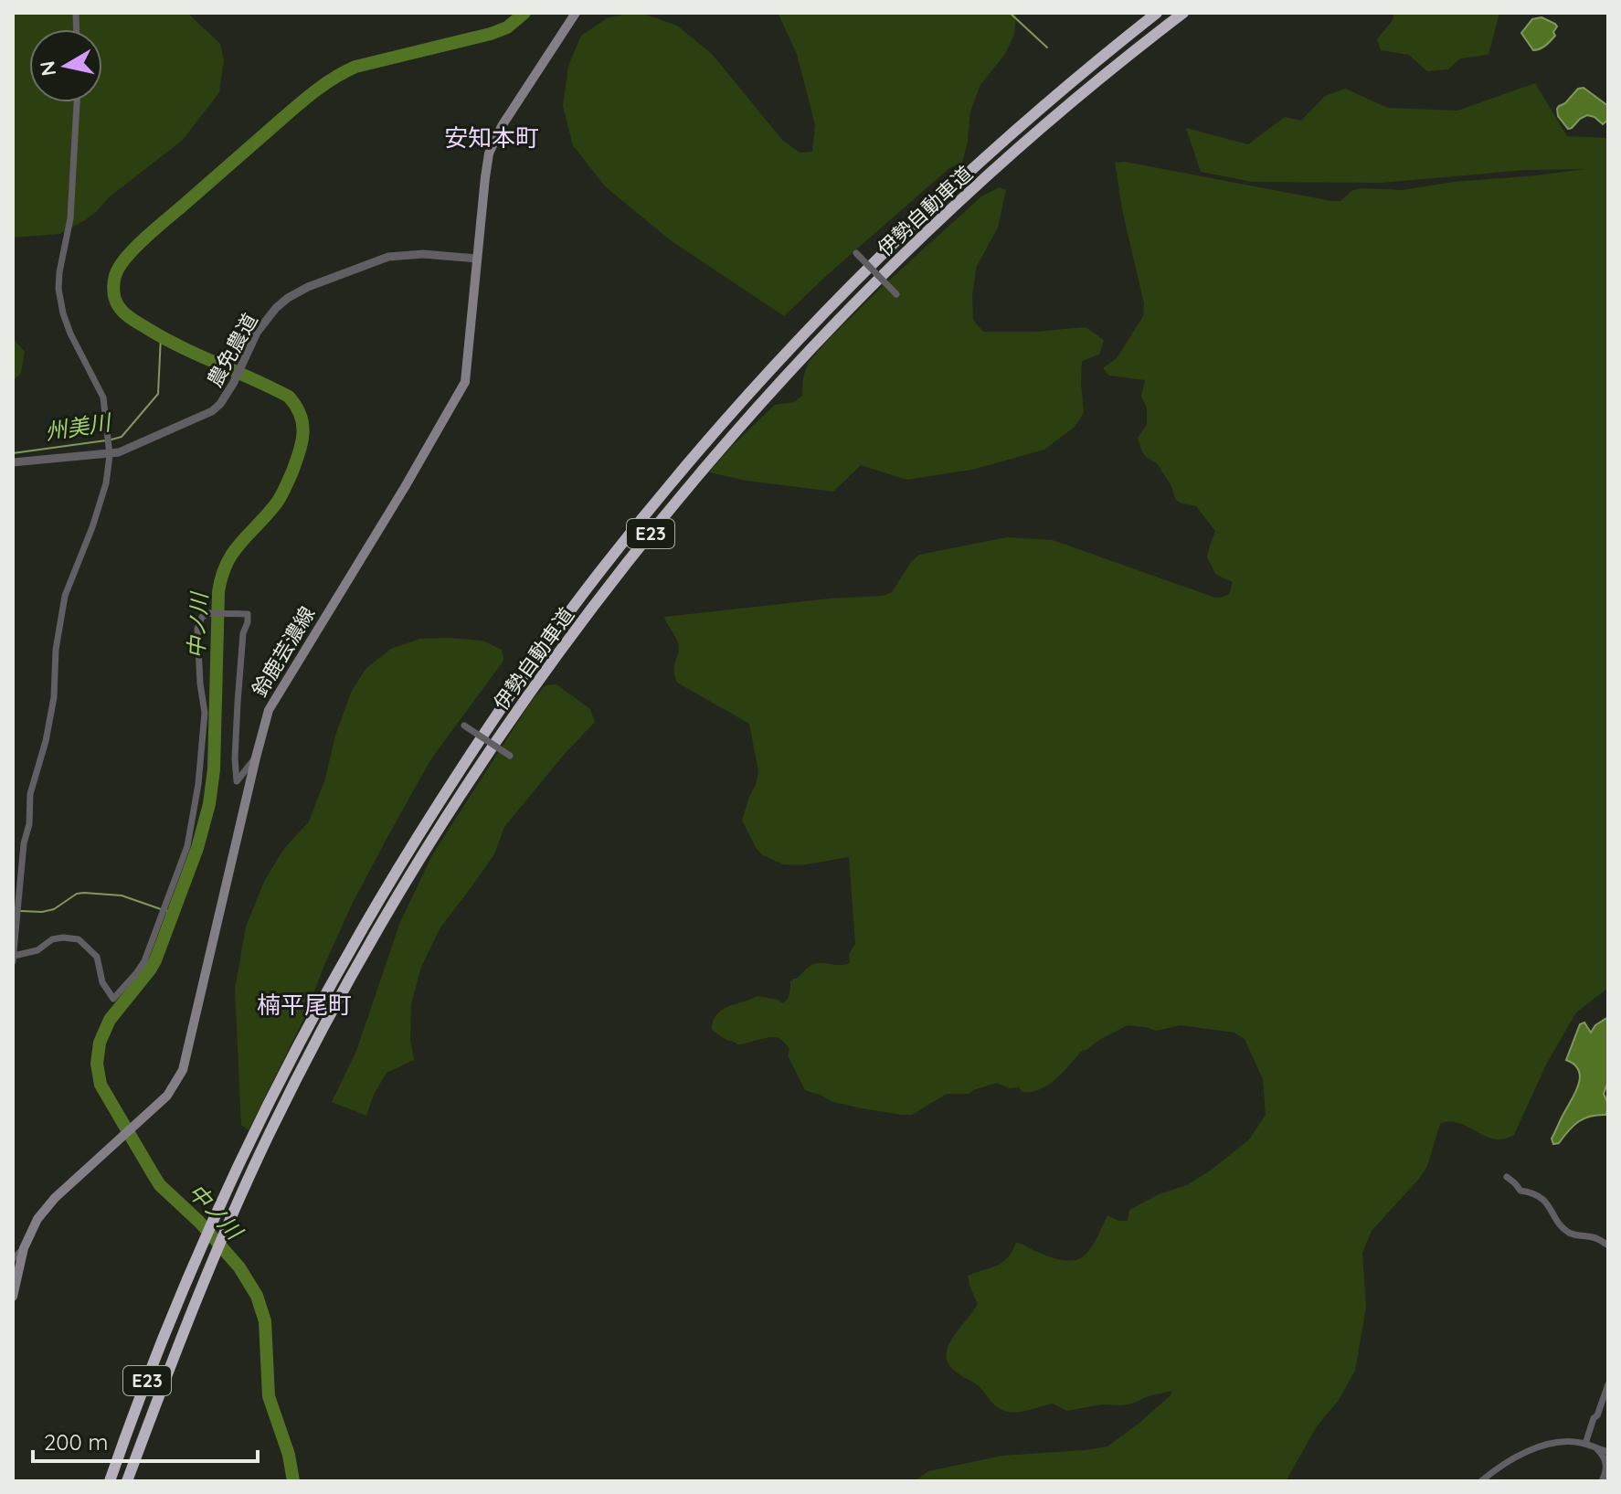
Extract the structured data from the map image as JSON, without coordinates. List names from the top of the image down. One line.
{"streets":{"highway":["伊勢自動車道","E23"],"main road":["鈴鹿芸濃線"],"street":["農免農道"]},"crossings":[["農免農道","鈴鹿芸濃線"]],"districts":["安知本町","楠平尾町"],"water":["州美川","中ノ川"],"scale_bar":"200 m","north":"left"}
